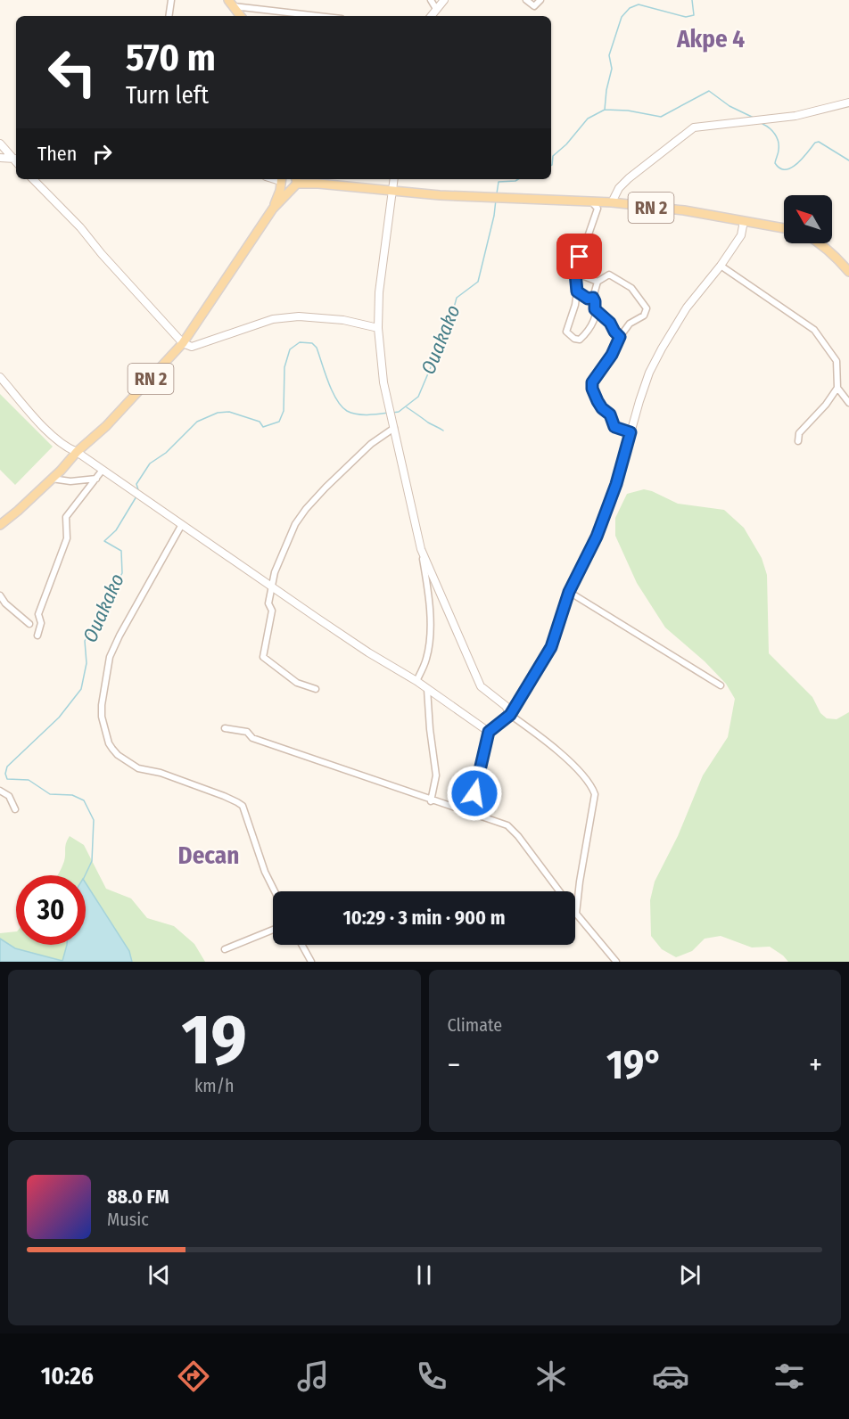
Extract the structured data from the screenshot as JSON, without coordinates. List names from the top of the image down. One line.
{"streets":{"main road":["RN 2"]},"districts":["Akpe 4","Decan"],"water":["Ouakako"],"north":"top left","page":{"turn":["570 m","Turn left"],"then":"Then","limit":"30","trip":"10:29 · 3 min · 900 m","tile":[["19","km/h"],"Climate"],"heat":["−","19°","+"],"song":["88.0 FM","Music"],"tabs":"10:26"}}
